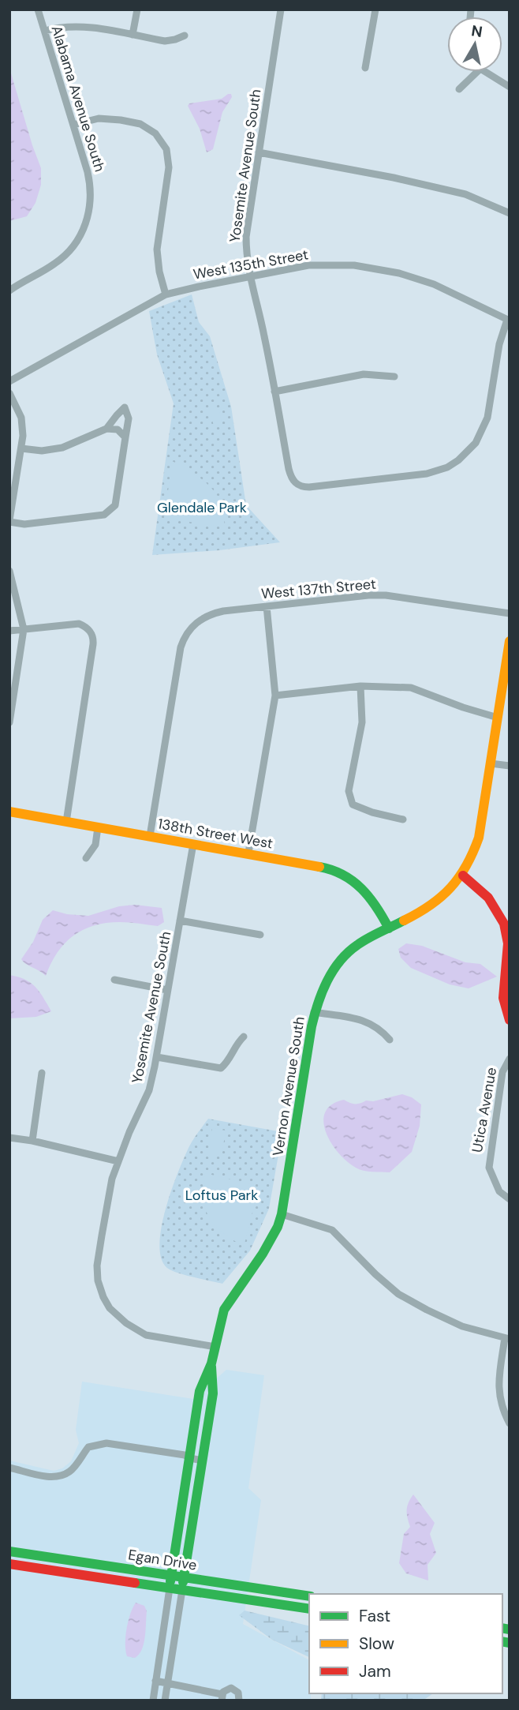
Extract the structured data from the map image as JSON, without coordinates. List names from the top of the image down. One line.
{"streets":{"main road":["138th Street West","Vernon Avenue South","Egan Drive"],"street":["Alabama Avenue South","Yosemite Avenue South","West 135th Street","West 137th Street","Utica Avenue"]},"crossings":[["Yosemite Avenue South","West 135th Street"],["Yosemite Avenue South","138th Street West"],["Yosemite Avenue South","Vernon Avenue South"],["West 137th Street","138th Street West"],["138th Street West","Vernon Avenue South"],["Vernon Avenue South","Egan Drive"]],"parks":["Glendale Park","Loftus Park"],"legend":["Fast","Slow","Jam"],"north":"top"}
